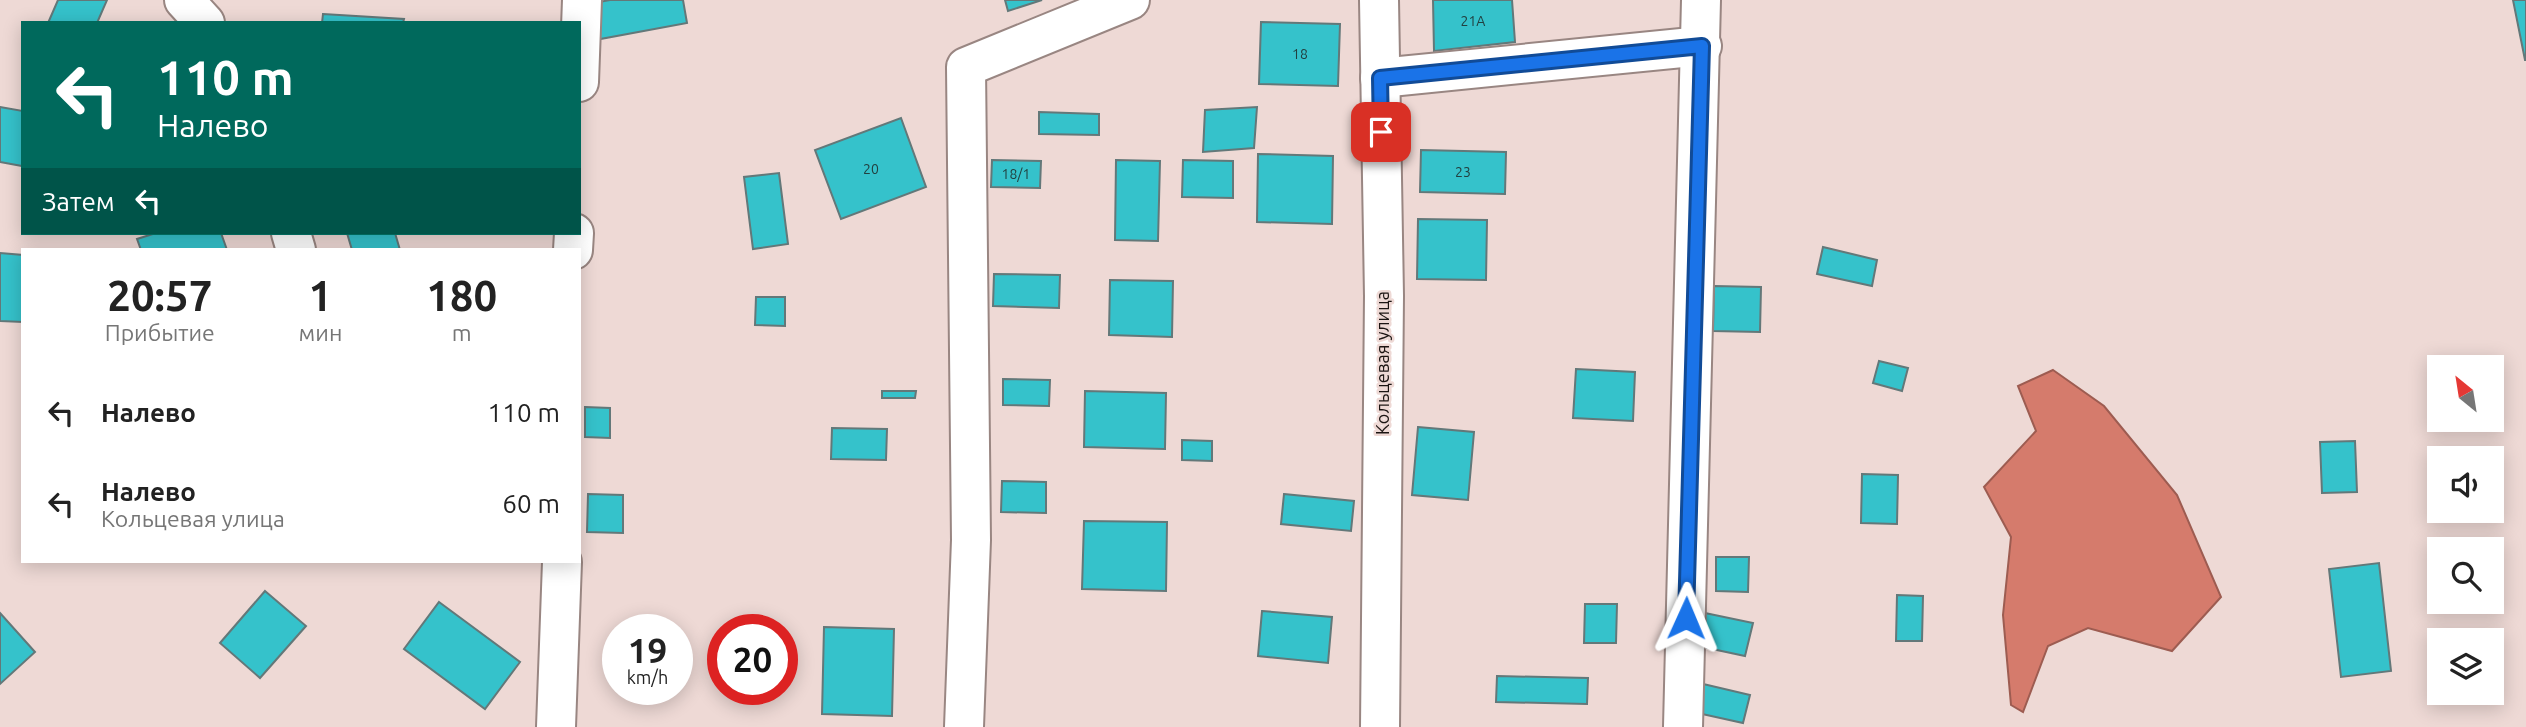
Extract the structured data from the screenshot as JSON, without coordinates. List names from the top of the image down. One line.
{"streets":{"street":["Кольцевая улица"]},"house_numbers":["21А","18","20","23","18/1"],"north":"top left","page":{"turn":["110 m","Налево"],"then":"Затем","eta":["20:57","Прибытие","1","мин","180","m"],"list":[{"name":"Налево","value":"110 m"},{"name":"Налево","note":"Кольцевая улица","value":"60 m"}],"speed":"19 km/h","limit":"20"}}
